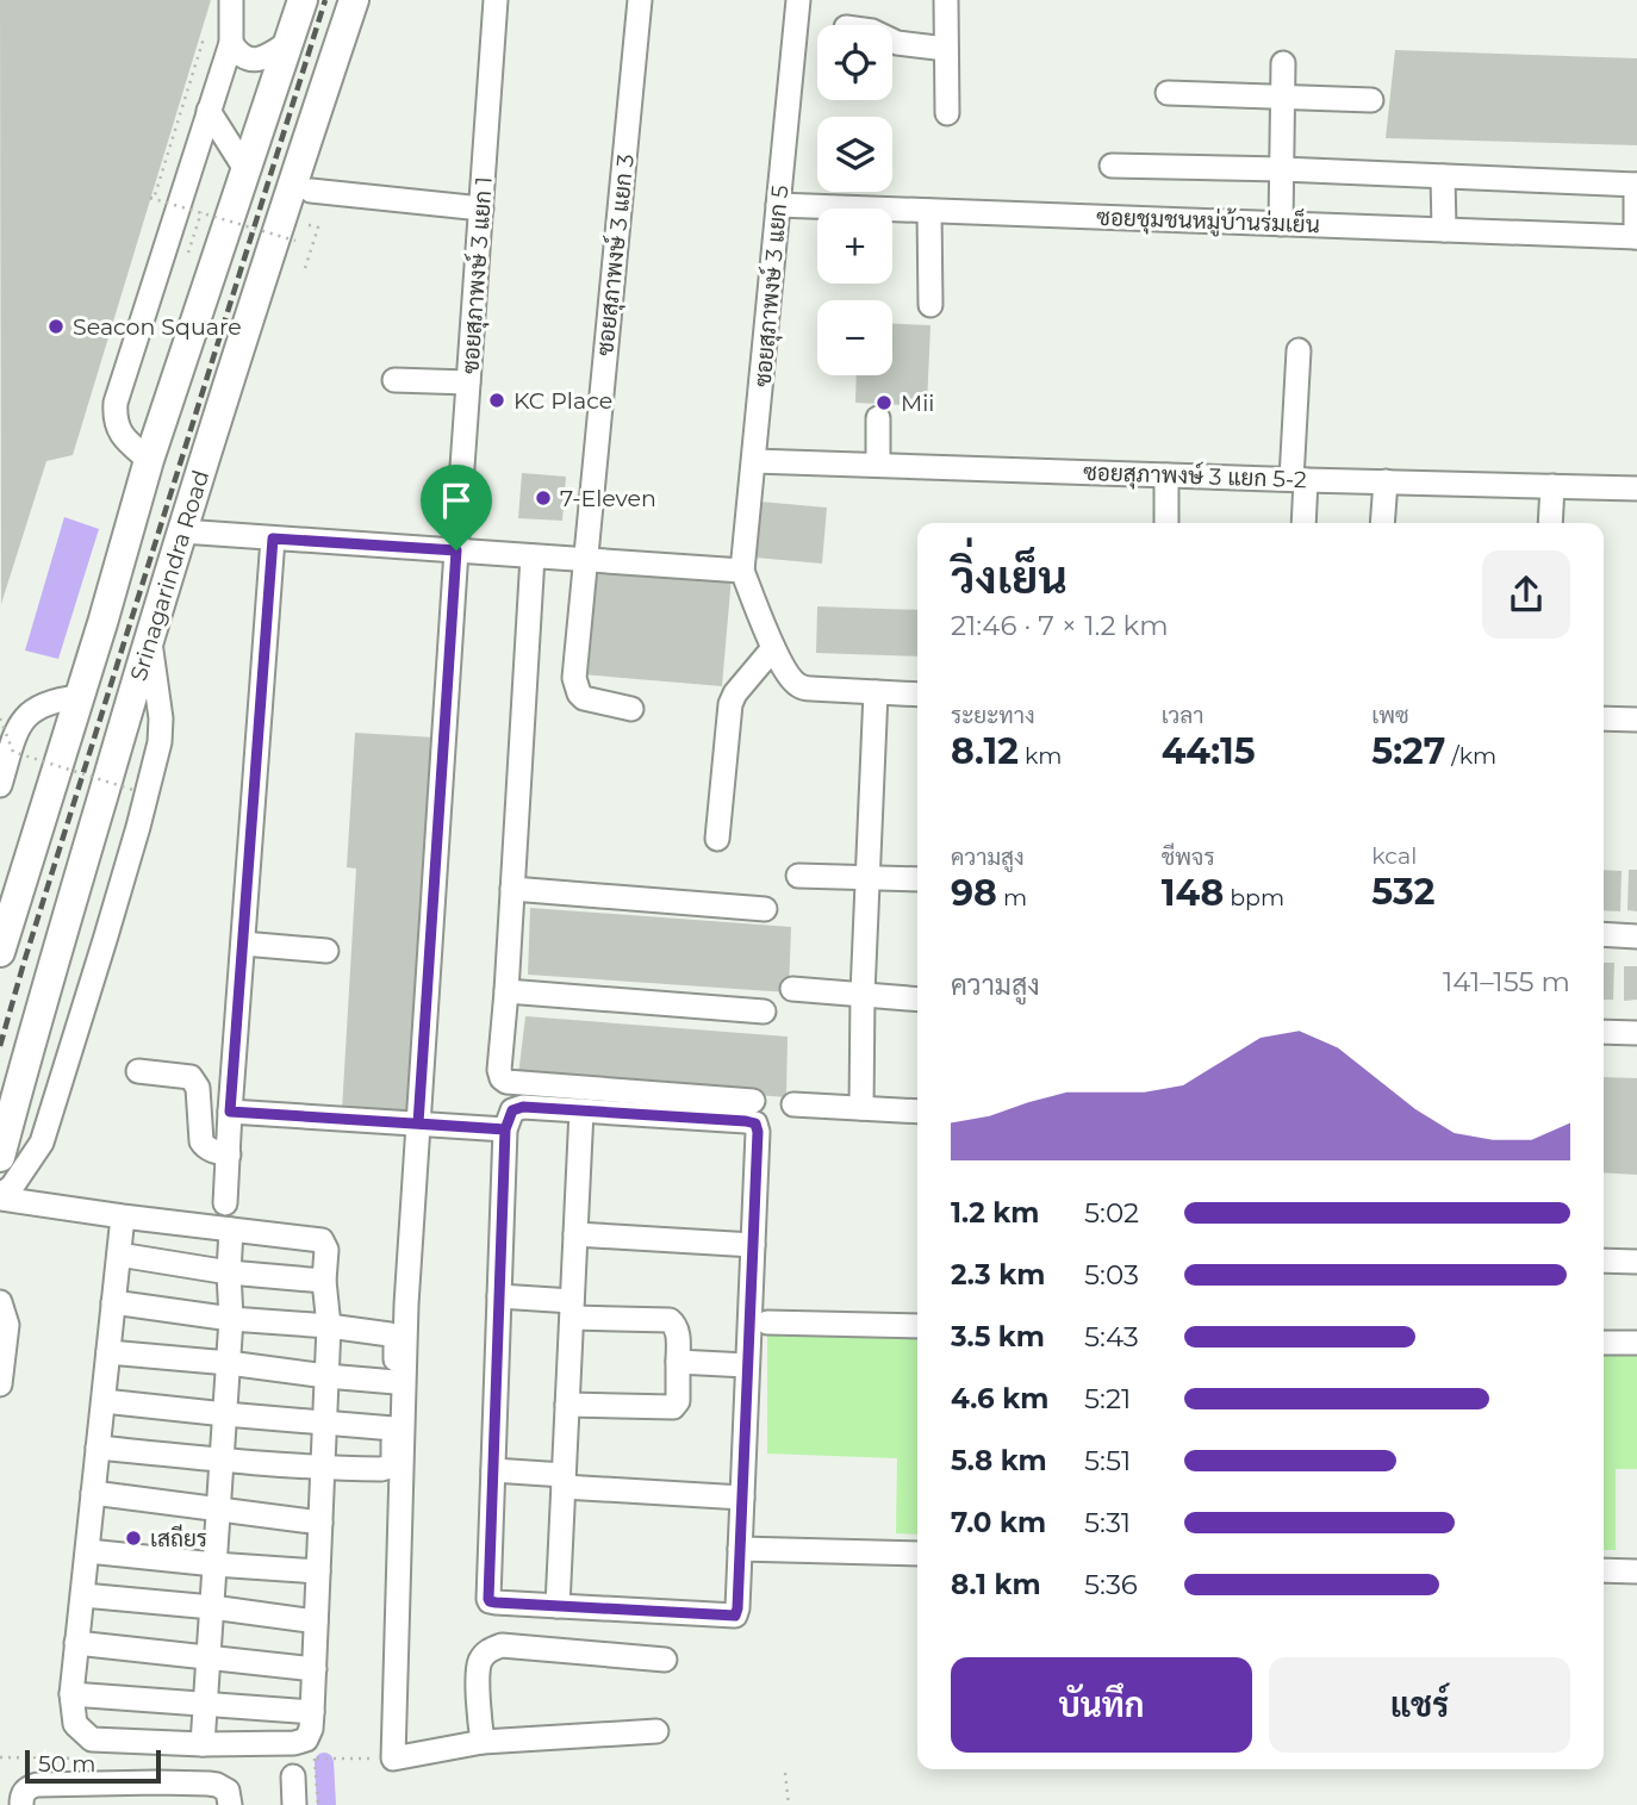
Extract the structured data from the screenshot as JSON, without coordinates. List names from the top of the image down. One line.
{"streets":{"main road":["Srinagarindra Road"],"street":["ซอยชุมชนหมู่บ้านร่มเย็น","ซอยสุภาพงษ์ 3 แยก 3","ซอยสุภาพงษ์ 3 แยก 1","ซอยสุภาพงษ์ 3 แยก 5","ซอยสุภาพงษ์ 3 แยก 5-2"]},"crossings":[["ซอยชุมชนหมู่บ้านร่มเย็น","ซอยสุภาพงษ์ 3 แยก 5"],["ซอยสุภาพงษ์ 3 แยก 5","ซอยสุภาพงษ์ 3 แยก 5-2"]],"places":["Seacon Square","KC Place","Mii","7-Eleven","เสถียร"],"scale_bar":"50 m","page":{"map_buttons":["+","−"],"heading":["วิ่งเย็น","21:46 · 7 × 1.2 km"],"stats":[["ระยะทาง","8.12 km"],["เวลา","44:15"],["เพซ","5:27 /km"],["ความสูง","98 m"],["ชีพจร","148 bpm"],["kcal","532"]],"chart":["ความสูง","141–155 m"],"list":[{"name":"1.2 km","note":"5:02"},{"name":"2.3 km","note":"5:03"},{"name":"3.5 km","note":"5:43"},{"name":"4.6 km","note":"5:21"},{"name":"5.8 km","note":"5:51"},{"name":"7.0 km","note":"5:31"},{"name":"8.1 km","note":"5:36"}],"buttons":["บันทึก","แชร์"],"scale":"50 m"}}
